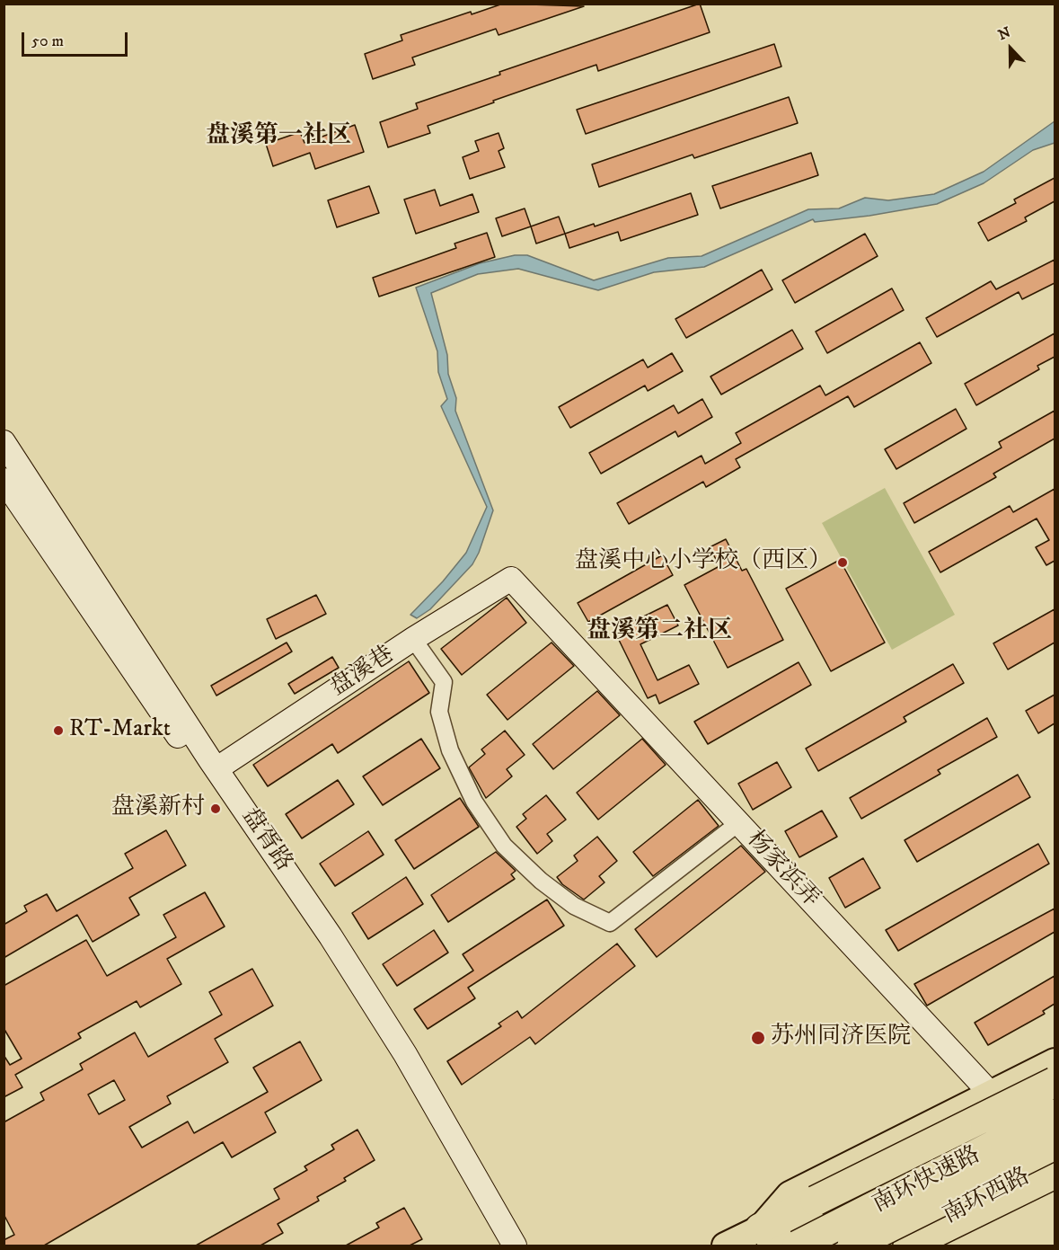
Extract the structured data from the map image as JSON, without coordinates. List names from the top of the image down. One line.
{"streets":{"highway":["南环快速路"],"main road":["盘溪巷","盘胥路","杨家浜弄","南环西路"]},"crossings":[["盘溪巷","盘胥路"],["盘溪巷","杨家浜弄"],["杨家浜弄","南环快速路"],["杨家浜弄","南环西路"],["南环快速路","南环西路"]],"districts":["盘溪第一社区","盘溪第二社区"],"places":["盘溪中心小学校（西区）","RT-Markt","盘溪新村","苏州同济医院"],"scale_bar":"50 m","north":"top"}
